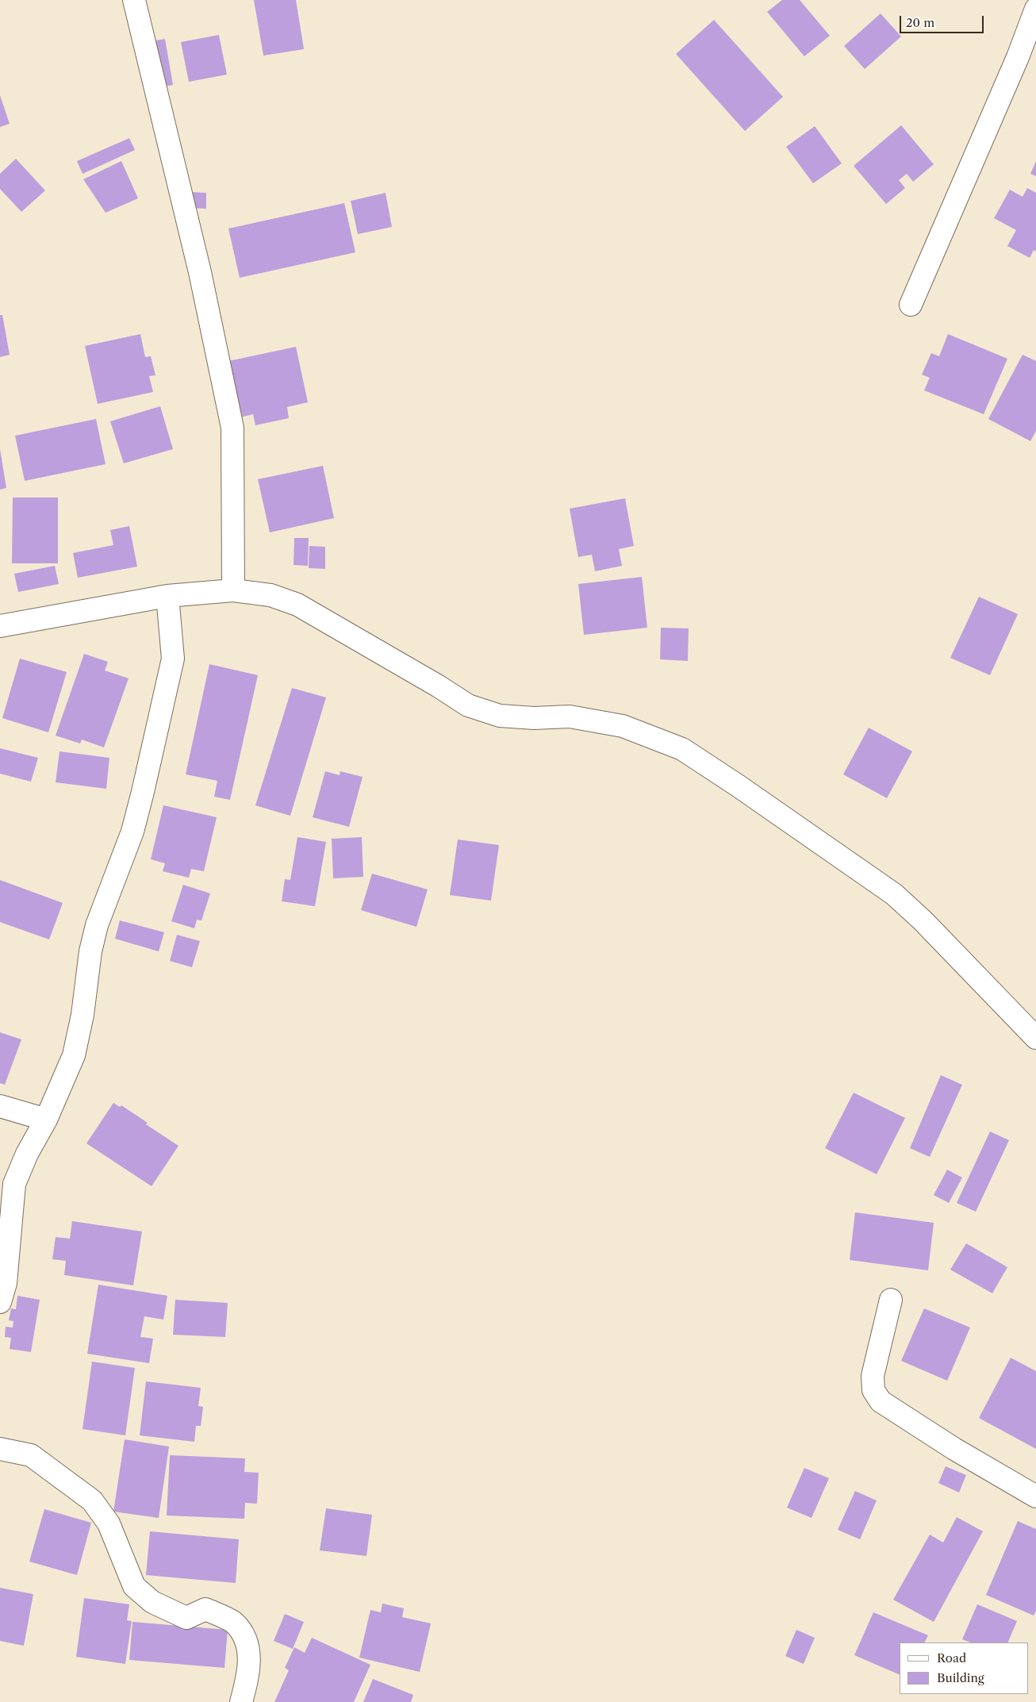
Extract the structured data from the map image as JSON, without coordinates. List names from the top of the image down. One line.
{"legend":["Road","Building"],"scale_bar":"20 m"}
